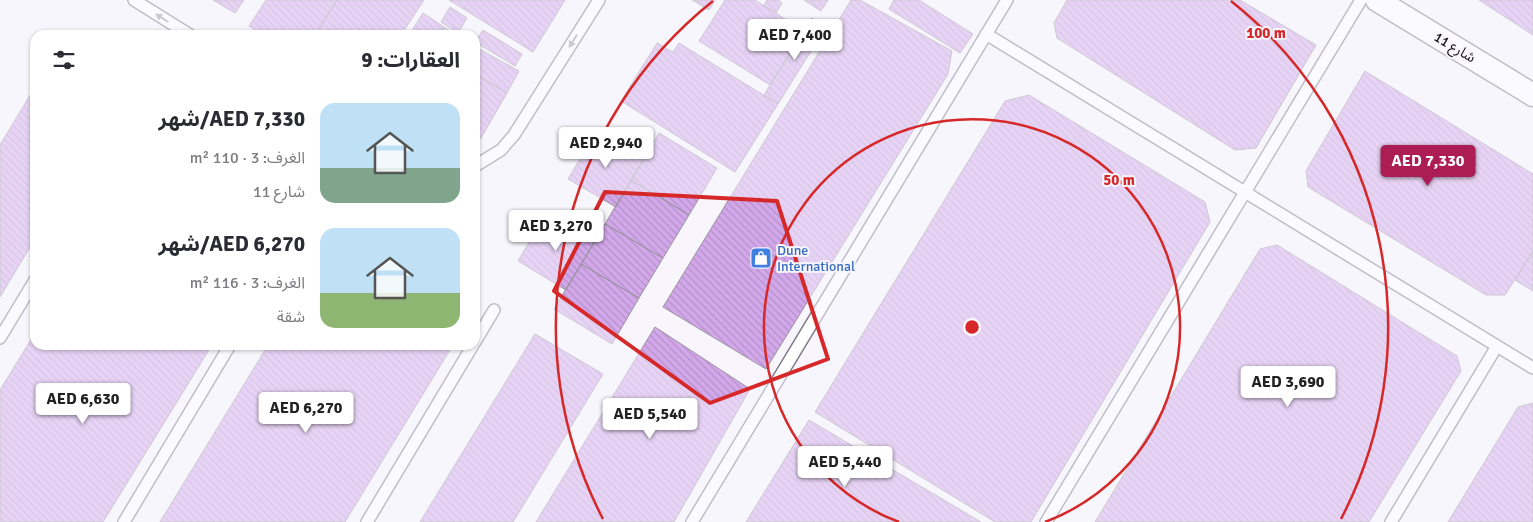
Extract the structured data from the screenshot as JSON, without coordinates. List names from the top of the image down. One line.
{"streets":{"street":["شارع 11"]},"places":{"shop":["Dune International"]},"page":{"price":["AED 7,400","AED 2,940","AED 7,330","AED 3,270","AED 3,690","AED 6,630","AED 6,270","AED 5,540","AED 5,440"],"heading":"العقارات: 9","list":[{"name":"AED 7,330/شهر","note":"الغرف: 3 · 110 m² · شارع 11"},{"name":"AED 6,270/شهر","note":"الغرف: 3 · 116 m² · شقة"}]},"rings":["100 m","50 m"]}
